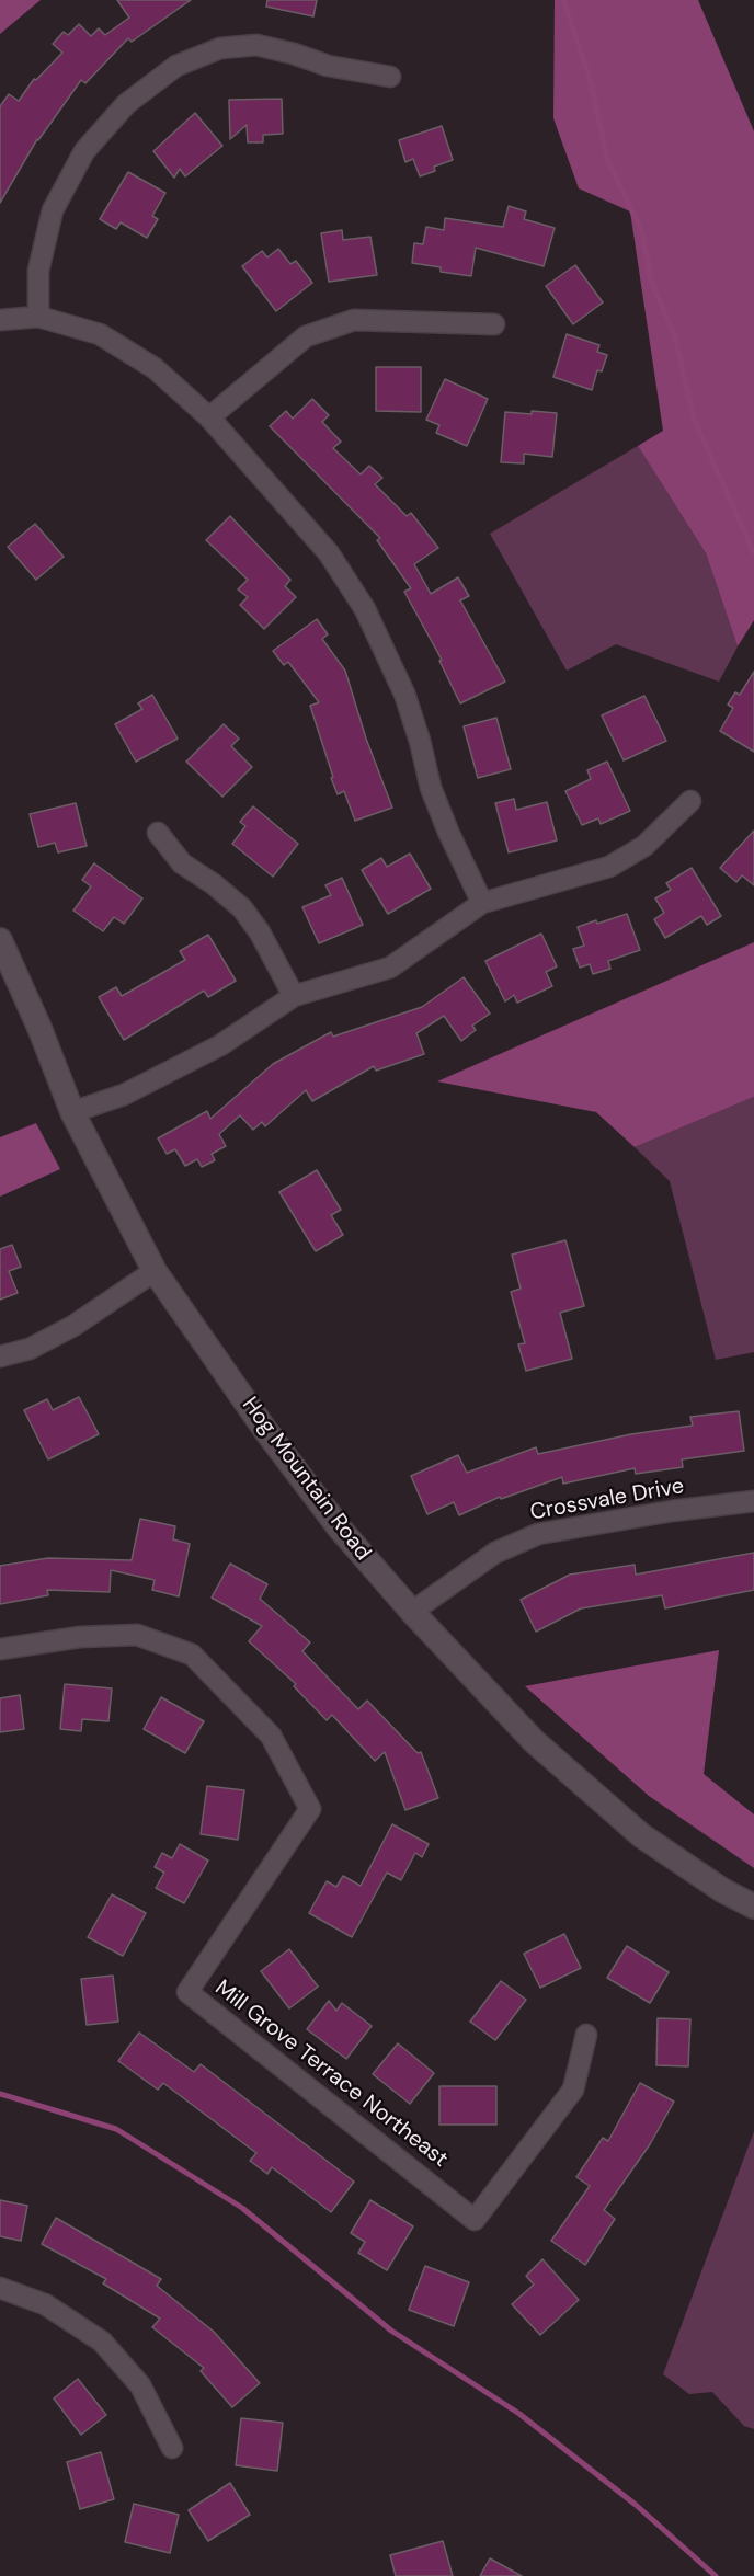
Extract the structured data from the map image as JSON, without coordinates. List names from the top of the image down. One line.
{"streets":{"street":["Hog Mountain Road","Crossvale Drive","Mill Grove Terrace Northeast"]},"crossings":[["Hog Mountain Road","Crossvale Drive"]]}
